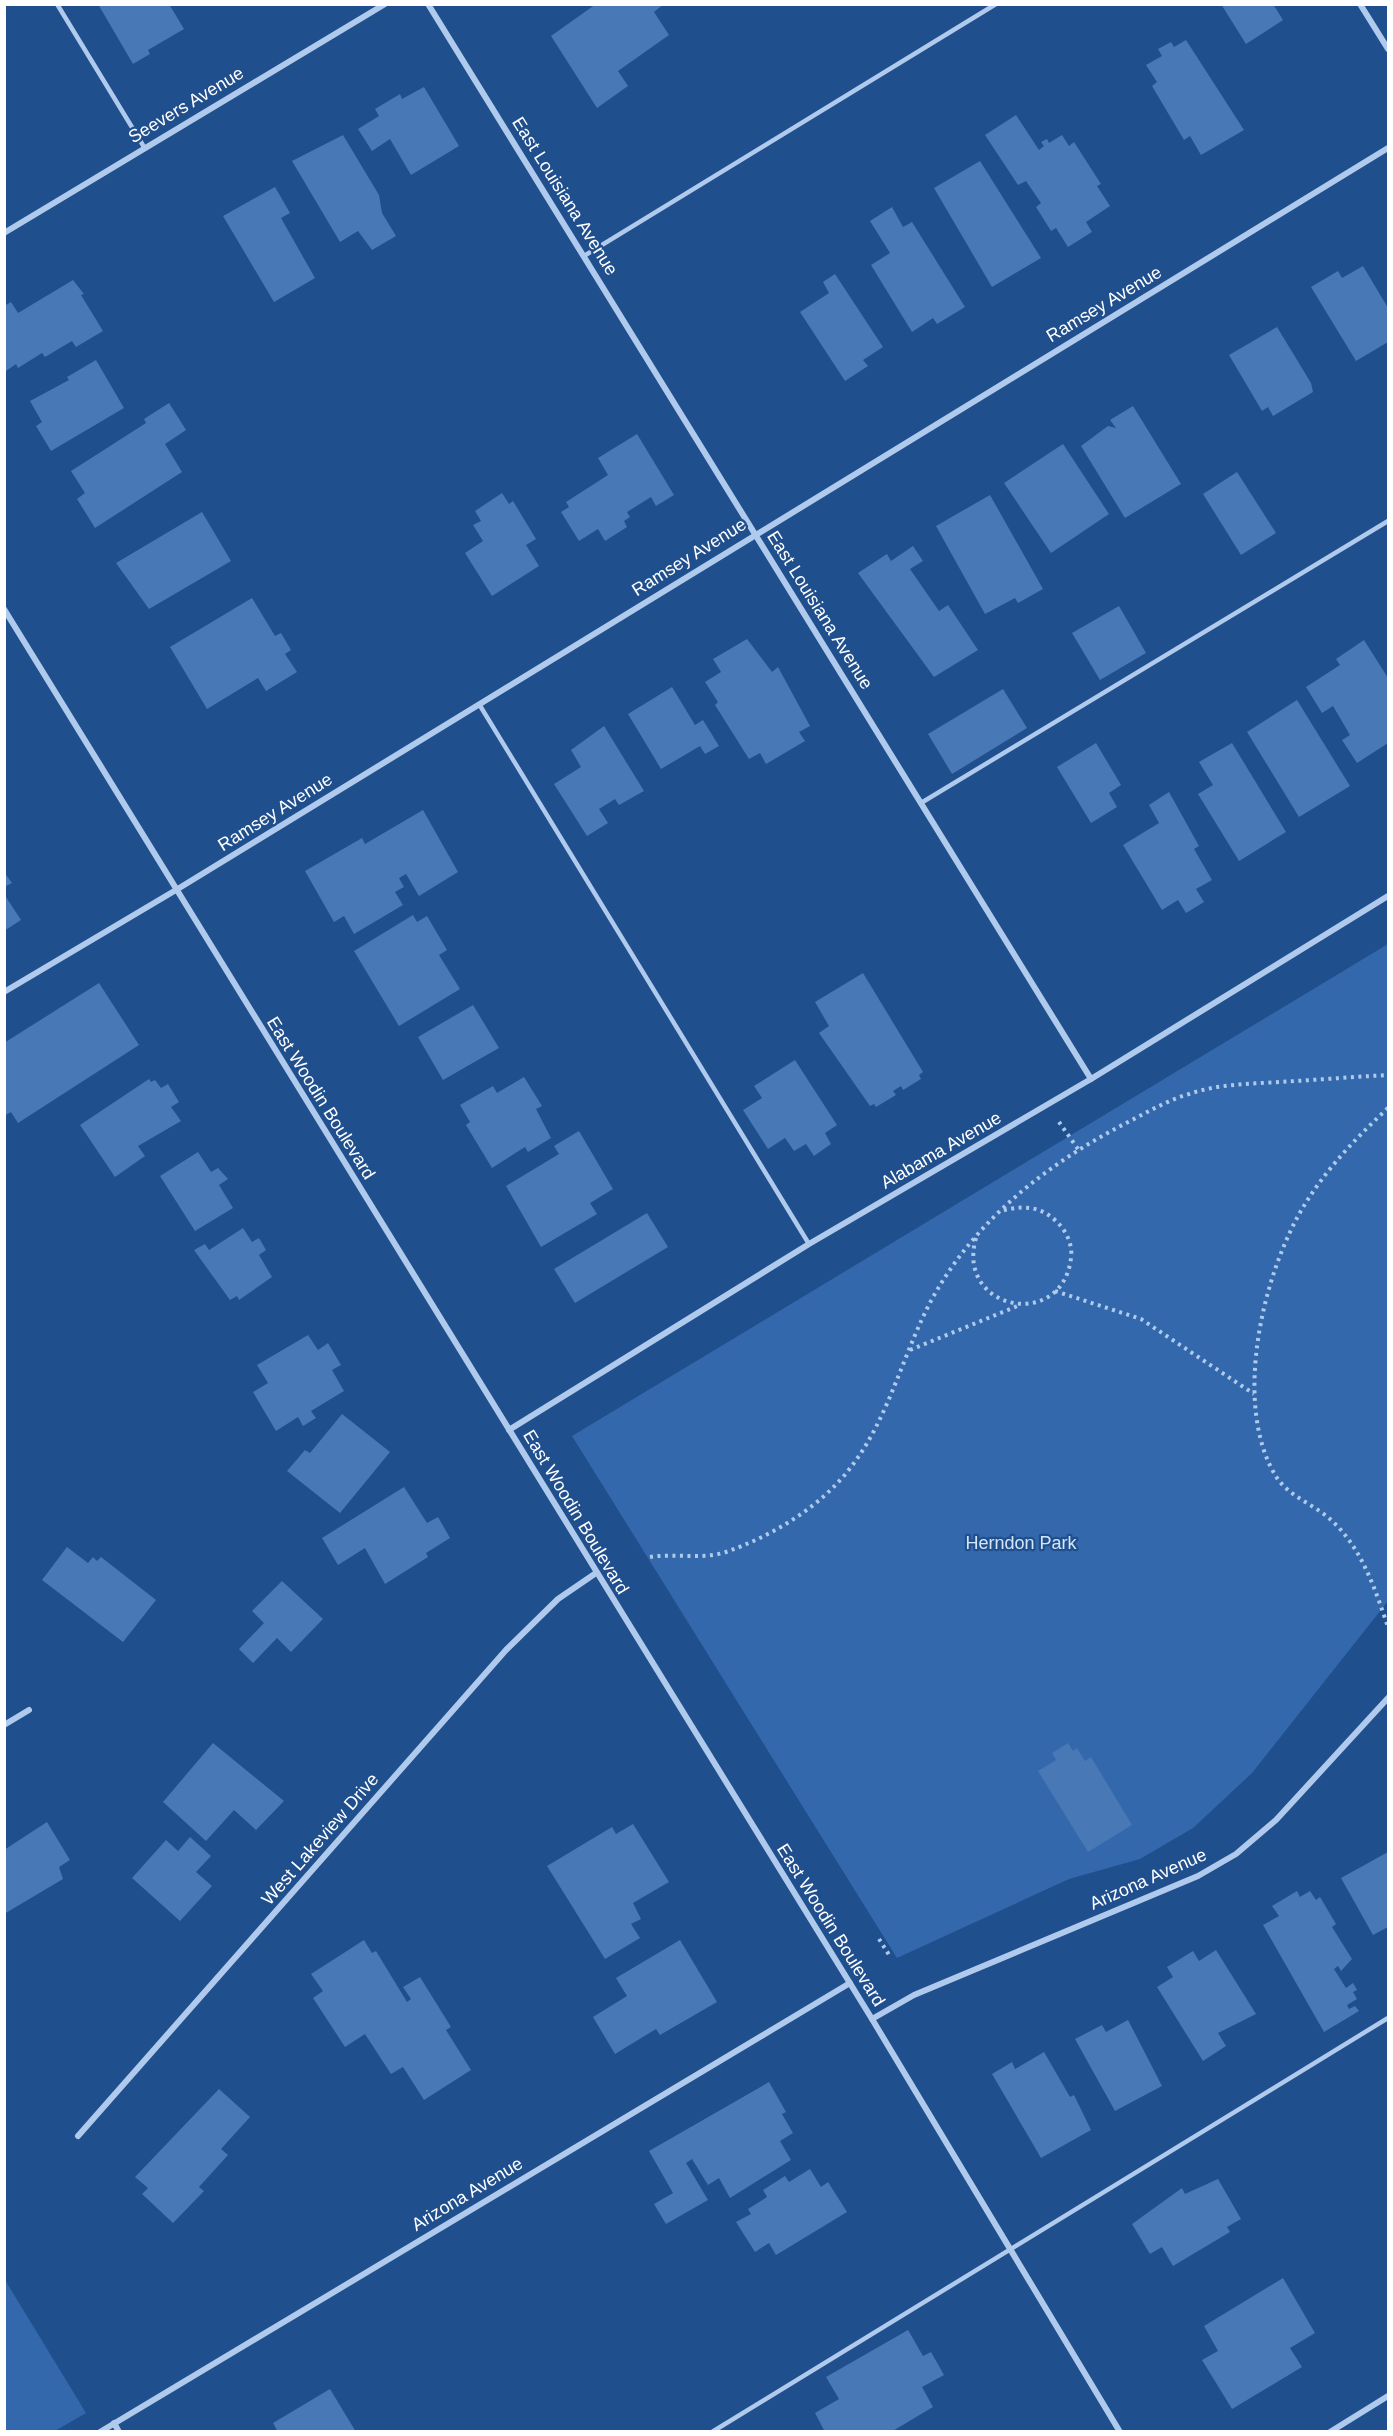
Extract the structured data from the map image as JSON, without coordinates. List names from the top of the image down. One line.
{"streets":{"street":["Seevers Avenue","East Louisiana Avenue","Ramsey Avenue","East Woodin Boulevard","Alabama Avenue","West Lakeview Drive","Arizona Avenue"]},"crossings":[["East Louisiana Avenue","Ramsey Avenue"],["East Louisiana Avenue","Alabama Avenue"],["Ramsey Avenue","East Woodin Boulevard"],["East Woodin Boulevard","Alabama Avenue"],["East Woodin Boulevard","West Lakeview Drive"],["East Woodin Boulevard","Arizona Avenue"]],"parks":["Herndon Park"]}
